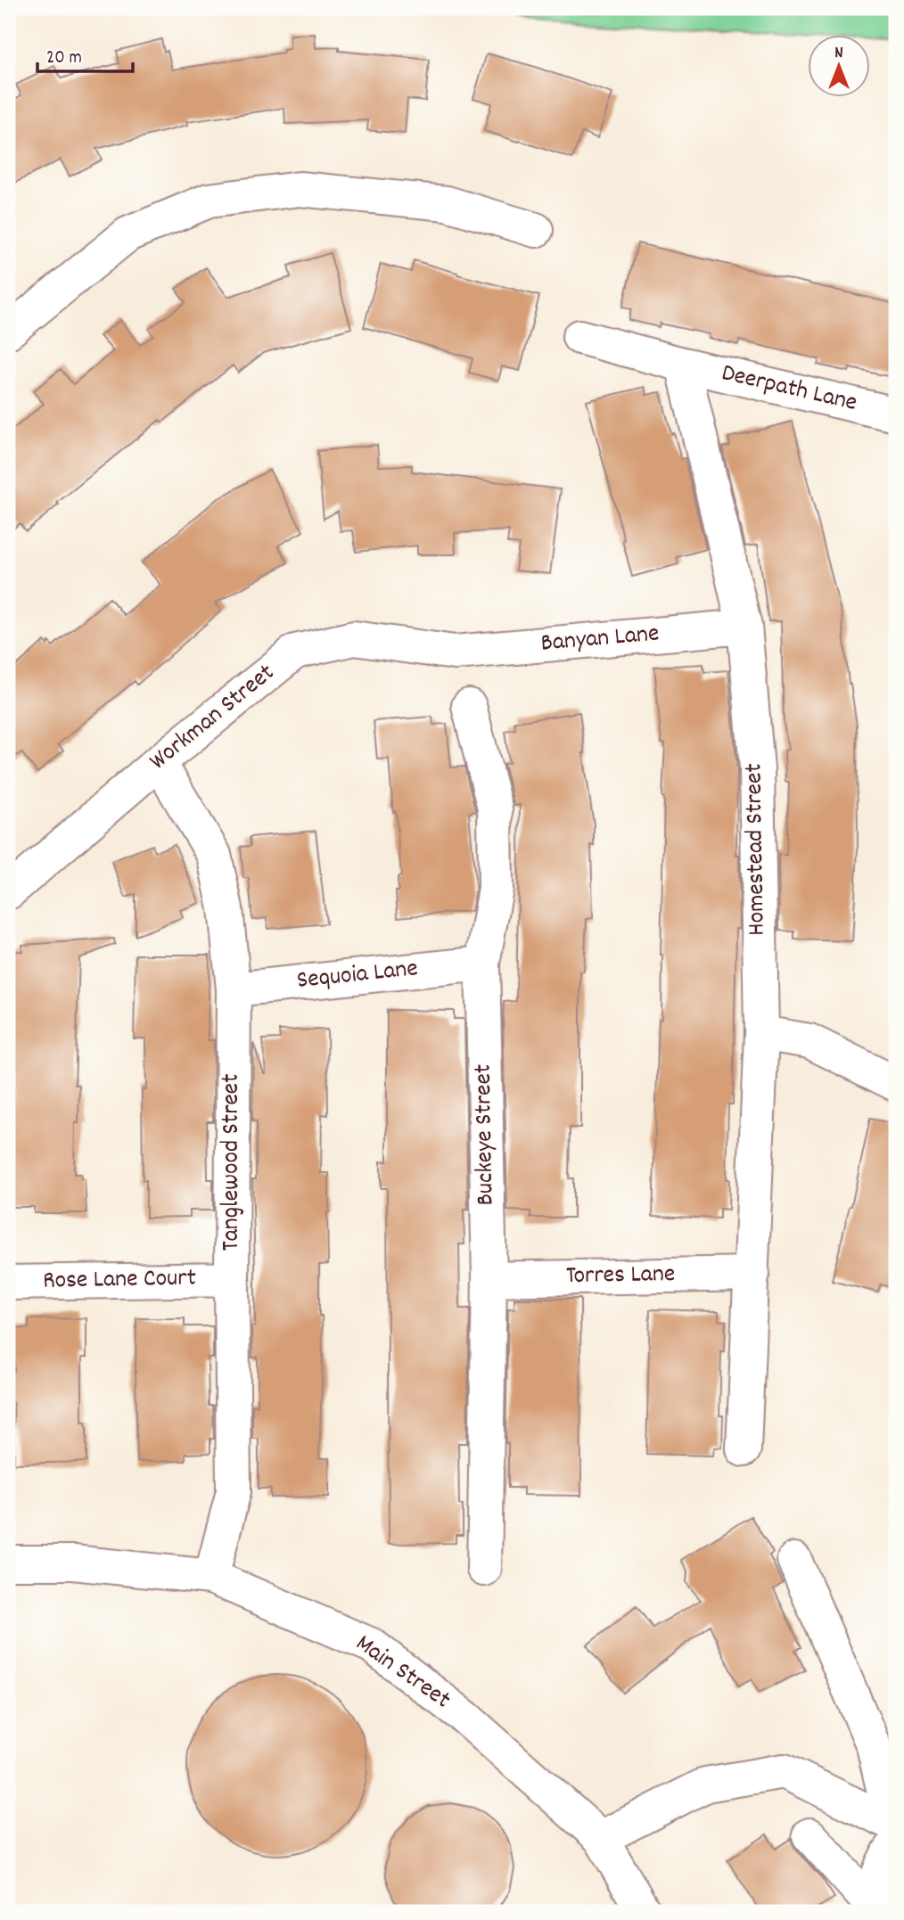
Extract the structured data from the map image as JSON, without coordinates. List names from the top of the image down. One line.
{"streets":{"street":["Deerpath Lane","Banyan Lane","Workman Street","Homestead Street","Sequoia Lane","Buckeye Street","Tanglewood Street","Torres Lane","Rose Lane Court","Main Street"]},"crossings":[["Deerpath Lane","Homestead Street"],["Banyan Lane","Workman Street"],["Banyan Lane","Homestead Street"],["Workman Street","Tanglewood Street"],["Homestead Street","Torres Lane"],["Sequoia Lane","Buckeye Street"],["Sequoia Lane","Tanglewood Street"],["Buckeye Street","Torres Lane"],["Tanglewood Street","Rose Lane Court"],["Tanglewood Street","Main Street"]],"scale_bar":"20 m","north":"top"}
